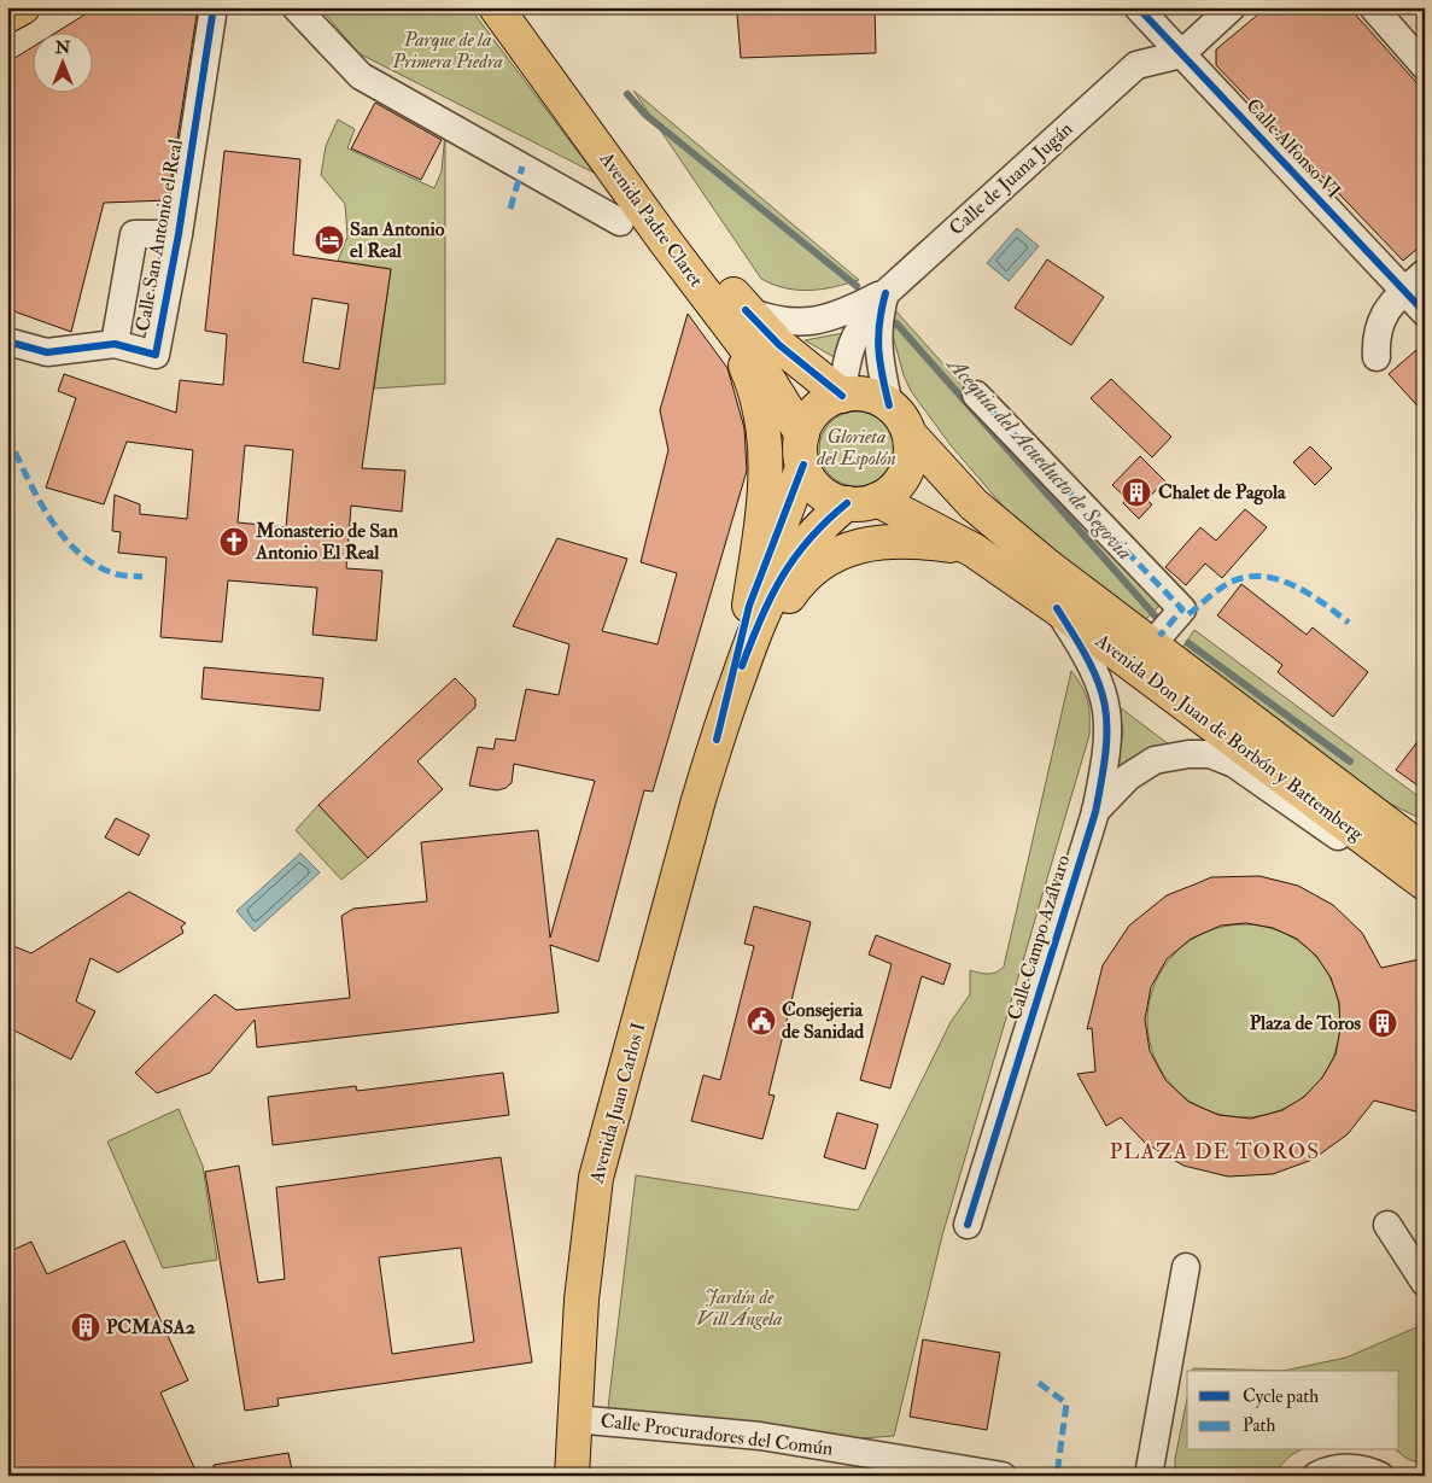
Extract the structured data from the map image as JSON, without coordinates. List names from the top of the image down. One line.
{"streets":{"main road":["Avenida Padre Claret","Avenida Don Juan de Borbón y Battemberg","Avenida Juan Carlos I"],"street":["Calle Alfonso VI","Calle de Juana Jugán","Calle San Antonio el Real","Calle Campo Azálvaro","Calle Procuradores del Común"]},"crossings":[["Calle Alfonso VI","Calle de Juana Jugán"],["Calle de Juana Jugán","Avenida Padre Claret"],["Calle de Juana Jugán","Avenida Don Juan de Borbón y Battemberg"],["Calle de Juana Jugán","Avenida Juan Carlos I"],["Avenida Padre Claret","Avenida Don Juan de Borbón y Battemberg"],["Avenida Padre Claret","Avenida Juan Carlos I"],["Avenida Don Juan de Borbón y Battemberg","Calle Campo Azálvaro"],["Avenida Don Juan de Borbón y Battemberg","Avenida Juan Carlos I"],["Avenida Juan Carlos I","Calle Procuradores del Común"]],"districts":["PLAZA DE TOROS"],"water":["Acequia del Acueducto de Segovia"],"parks":["Parque de la Primera Piedra","Glorieta del Espolón","Jardín de Vill Ángela"],"places":{"hotel":["San Antonio el Real"],"building":["Chalet de Pagola","Plaza de Toros","PCMASA2"],"church":["Monasterio de San Antonio El Real"],"public building":["Consejeria de Sanidad"]},"legend":["Cycle path","Path"],"north":"top"}
